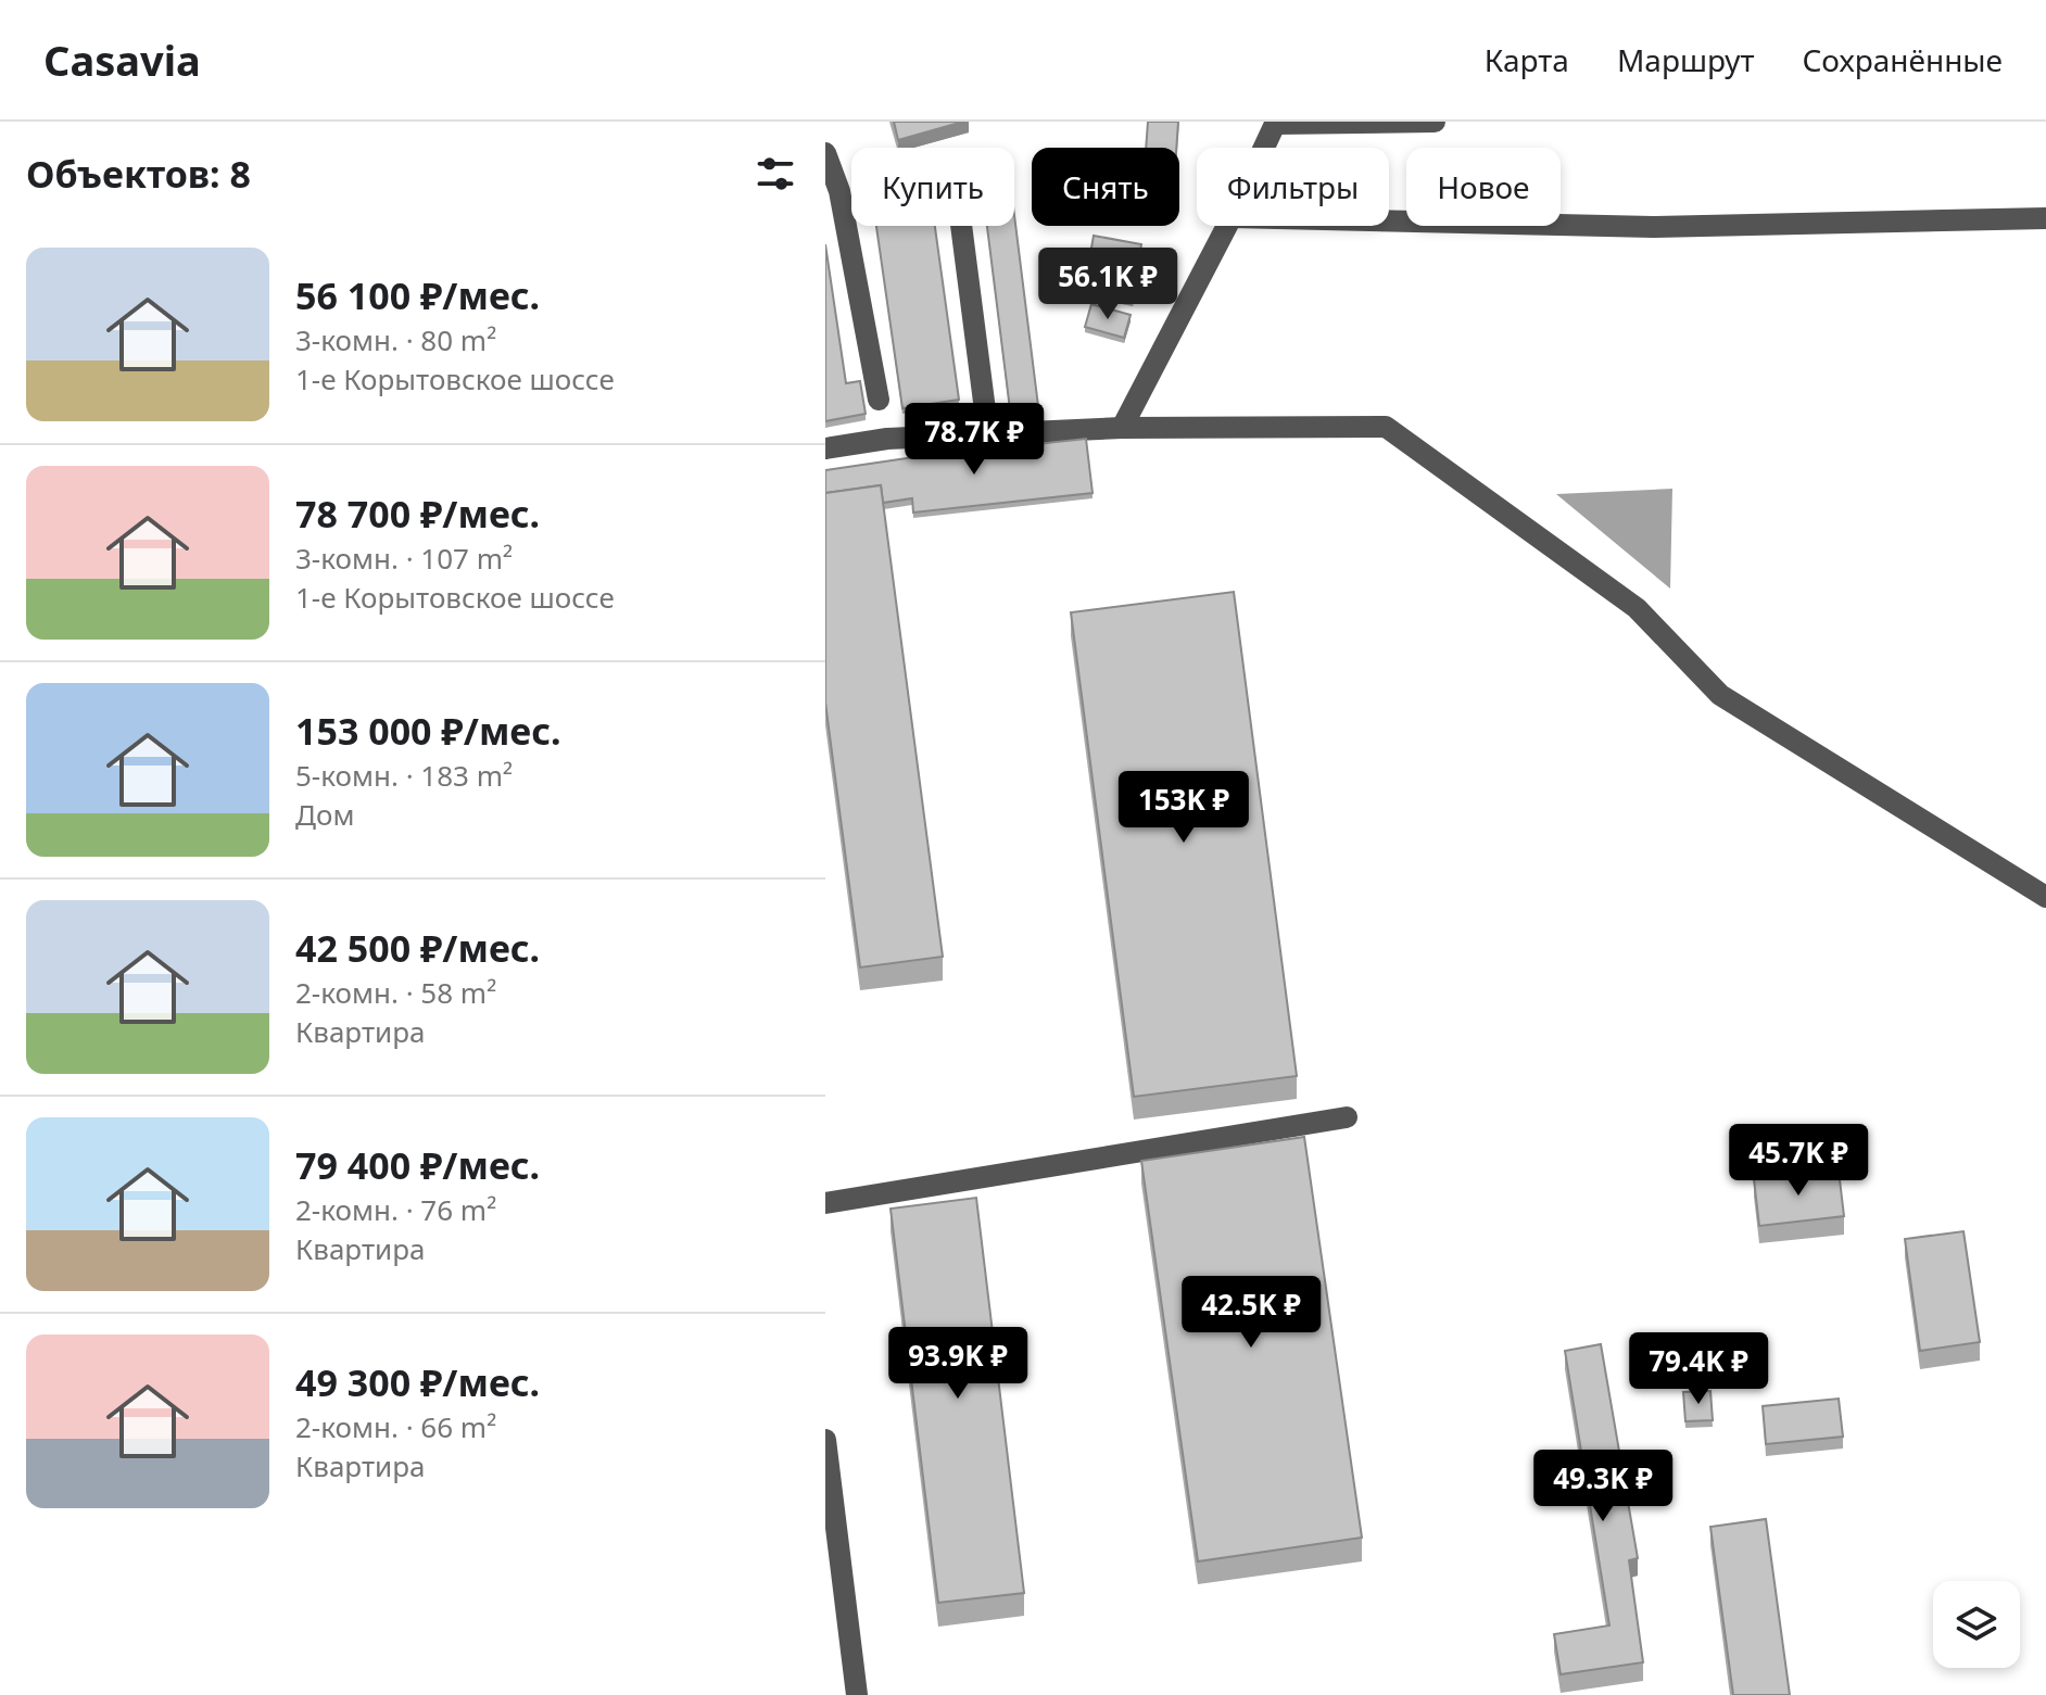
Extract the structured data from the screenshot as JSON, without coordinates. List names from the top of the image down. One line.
{"page":{"header":"Casavia","nav":["Карта","Маршрут","Сохранённые"],"heading":"Объектов: 8","chip":["Купить","Снять","Фильтры","Новое"],"list":[{"name":"56 100 ₽/мес.","note":"3-комн. · 80 m² · 1-е Корытовское шоссе"},{"name":"78 700 ₽/мес.","note":"3-комн. · 107 m² · 1-е Корытовское шоссе"},{"name":"153 000 ₽/мес.","note":"5-комн. · 183 m² · Дом"},{"name":"42 500 ₽/мес.","note":"2-комн. · 58 m² · Квартира"},{"name":"79 400 ₽/мес.","note":"2-комн. · 76 m² · Квартира"},{"name":"49 300 ₽/мес.","note":"2-комн. · 66 m² · Квартира"}],"price":["56.1K ₽","78.7K ₽","153K ₽","45.7K ₽","42.5K ₽","93.9K ₽","79.4K ₽","49.3K ₽"]}}
